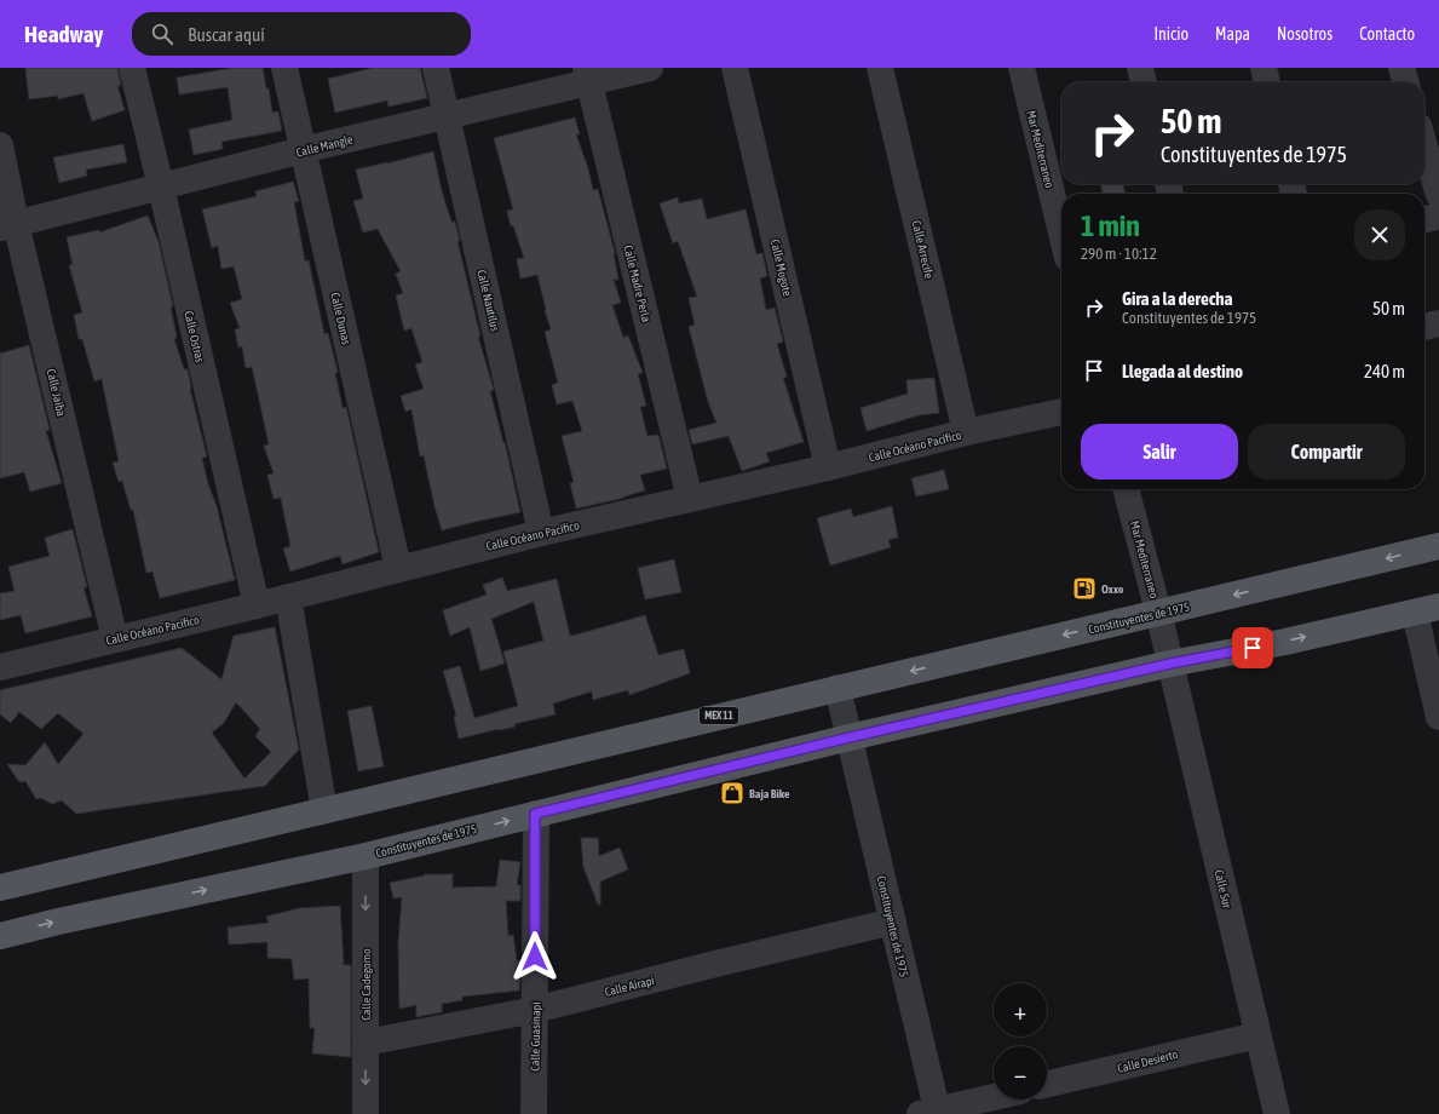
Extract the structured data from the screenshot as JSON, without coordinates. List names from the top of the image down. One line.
{"streets":{"main road":["Constituyentes de 1975","MEX 11"],"street":["Calle Mangle","Mar Mediterraneo","Calle Arrecife","Calle Mogote","Calle Madre Perla","Calle Nautilus","Calle Dunas","Calle Ostras","Calle Jaiba","Calle Océano Pacífico","Calle Sur","Calle Cadegomo","Calle Airapi","Calle Guasinapi","Calle Desierto"]},"crossings":[["Calle Mangle","Calle Madre Perla"],["Calle Mangle","Calle Nautilus"],["Calle Mangle","Calle Dunas"],["Calle Mangle","Calle Ostras"],["Calle Mangle","Calle Jaiba"],["Mar Mediterraneo","Constituyentes de 1975"],["Mar Mediterraneo","Calle Sur"],["Calle Arrecife","Calle Océano Pacífico"],["Calle Mogote","Calle Océano Pacífico"],["Calle Madre Perla","Calle Océano Pacífico"],["Calle Nautilus","Calle Océano Pacífico"],["Calle Dunas","Calle Océano Pacífico"],["Calle Ostras","Calle Océano Pacífico"],["Calle Jaiba","Calle Océano Pacífico"],["Constituyentes de 1975","Calle Sur"],["Constituyentes de 1975","Calle Cadegomo"],["Constituyentes de 1975","Calle Airapi"],["Constituyentes de 1975","Calle Guasinapi"],["Calle Sur","Calle Desierto"],["Calle Cadegomo","Calle Airapi"],["Calle Airapi","Calle Guasinapi"]],"one_way":["Calle Cadegomo"],"places":{"fuel station":["Oxxo"],"shop":["Baja Bike"]},"page":{"header":"Headway","search":"Buscar aquí","nav":["Inicio","Mapa","Nosotros","Contacto"],"turn":["50 m","Constituyentes de 1975"],"heading":["1 min","290 m · 10:12"],"list":[{"name":"Gira a la derecha","note":"Constituyentes de 1975","value":"50 m"},{"name":"Llegada al destino","value":"240 m"}],"buttons":["Salir","Compartir"],"map_buttons":["+","−"]}}
